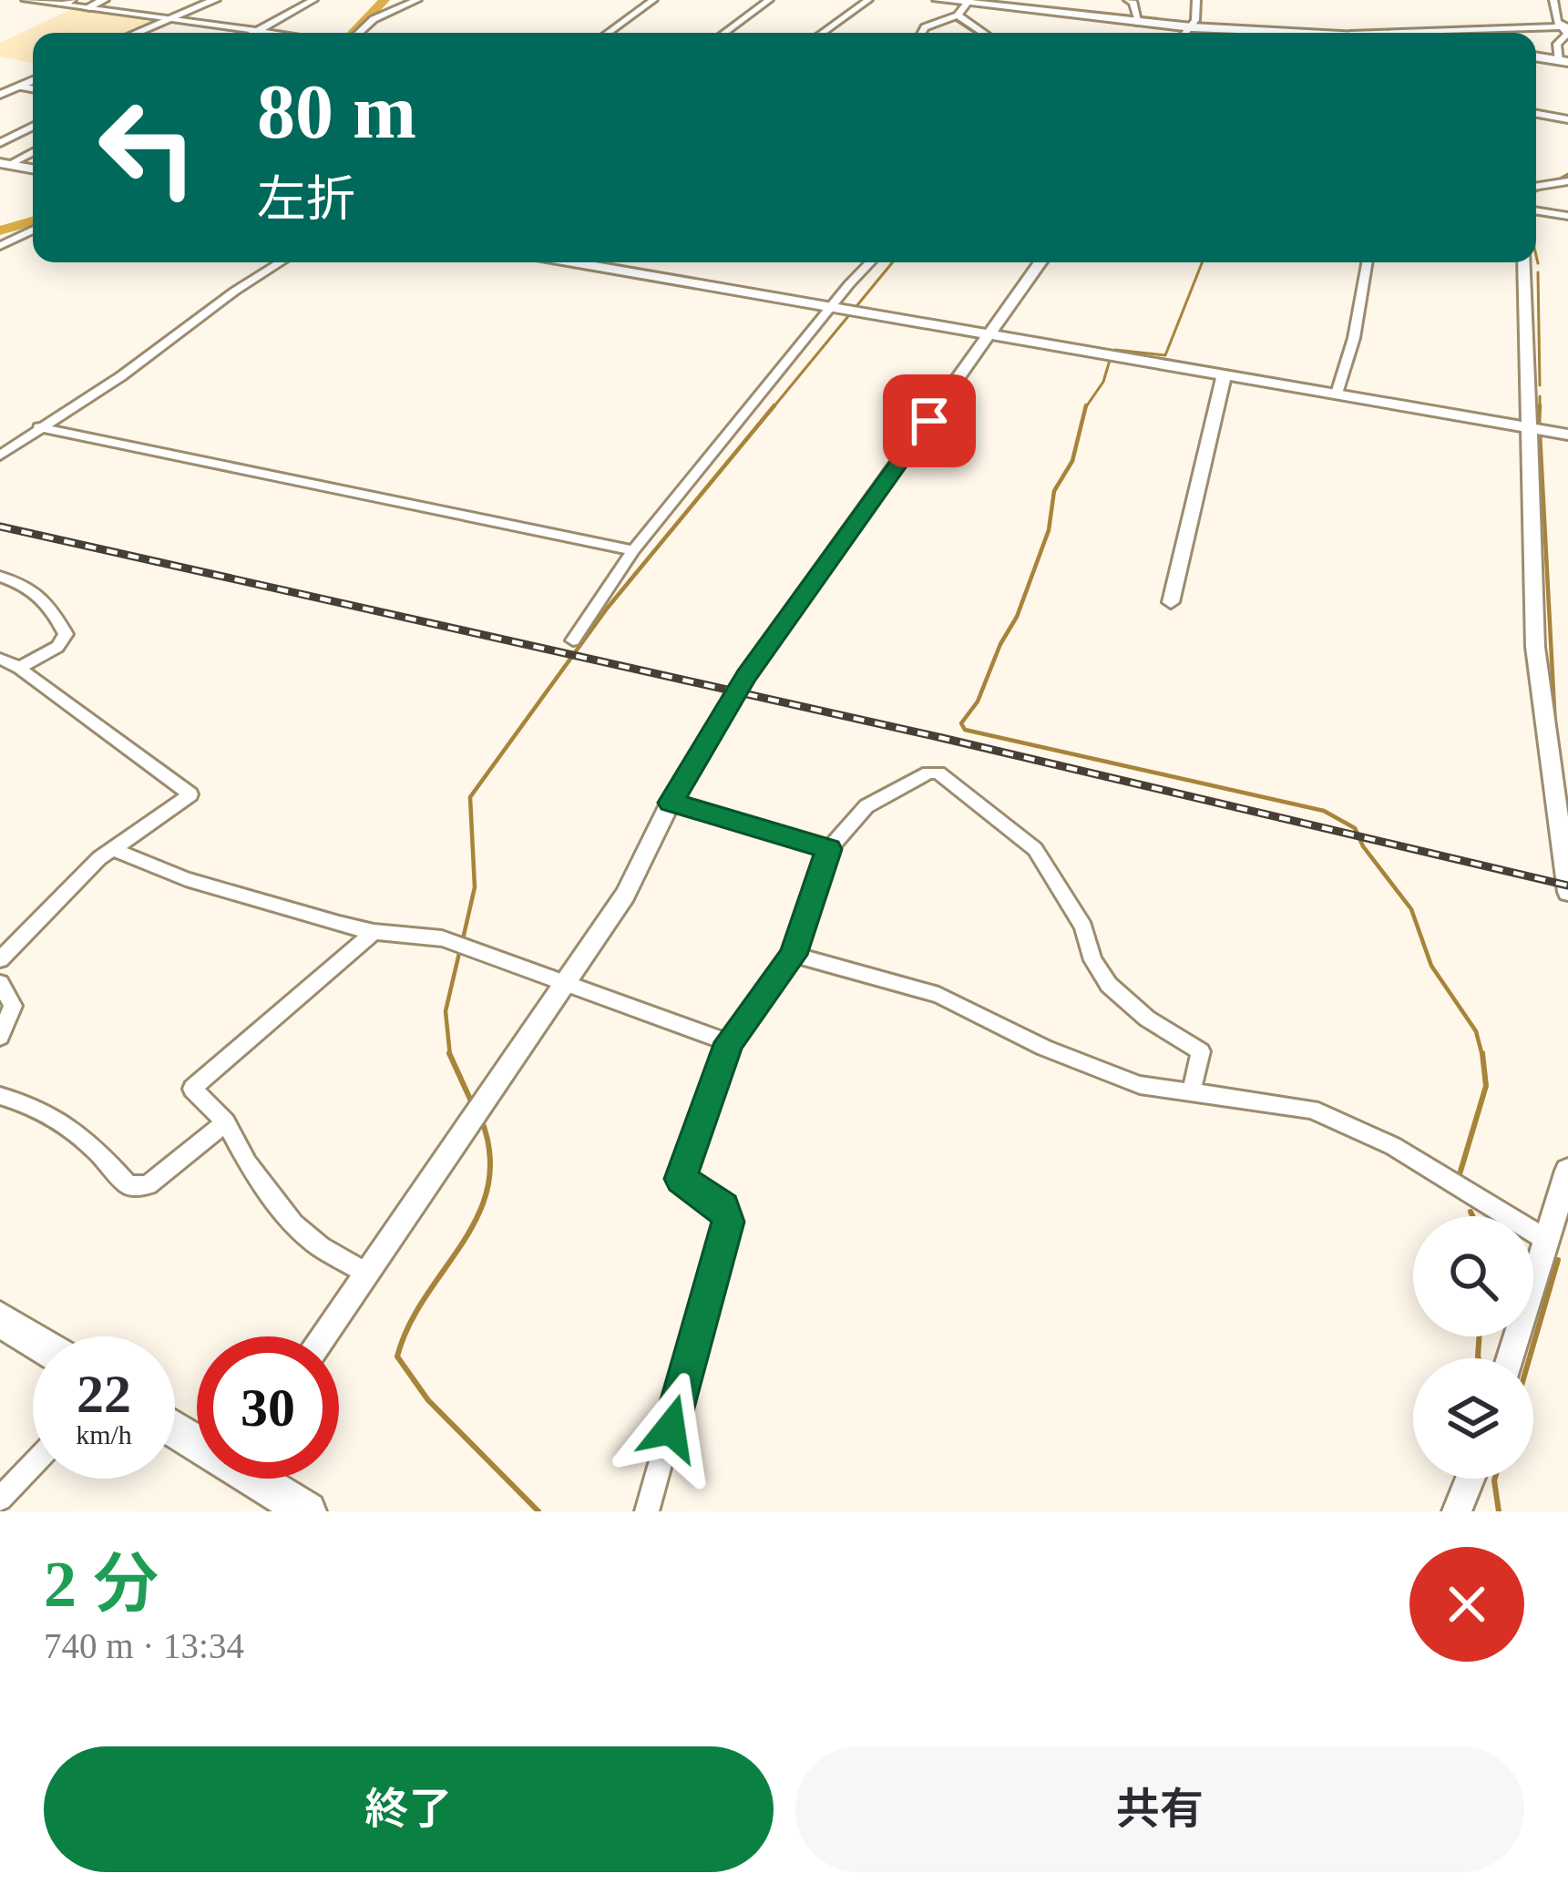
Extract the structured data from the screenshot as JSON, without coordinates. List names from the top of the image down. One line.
{"page":{"turn":["80 m","左折"],"speed":"22 km/h","limit":"30","heading":["2 分","740 m · 13:34"],"buttons":["終了","共有"]}}
